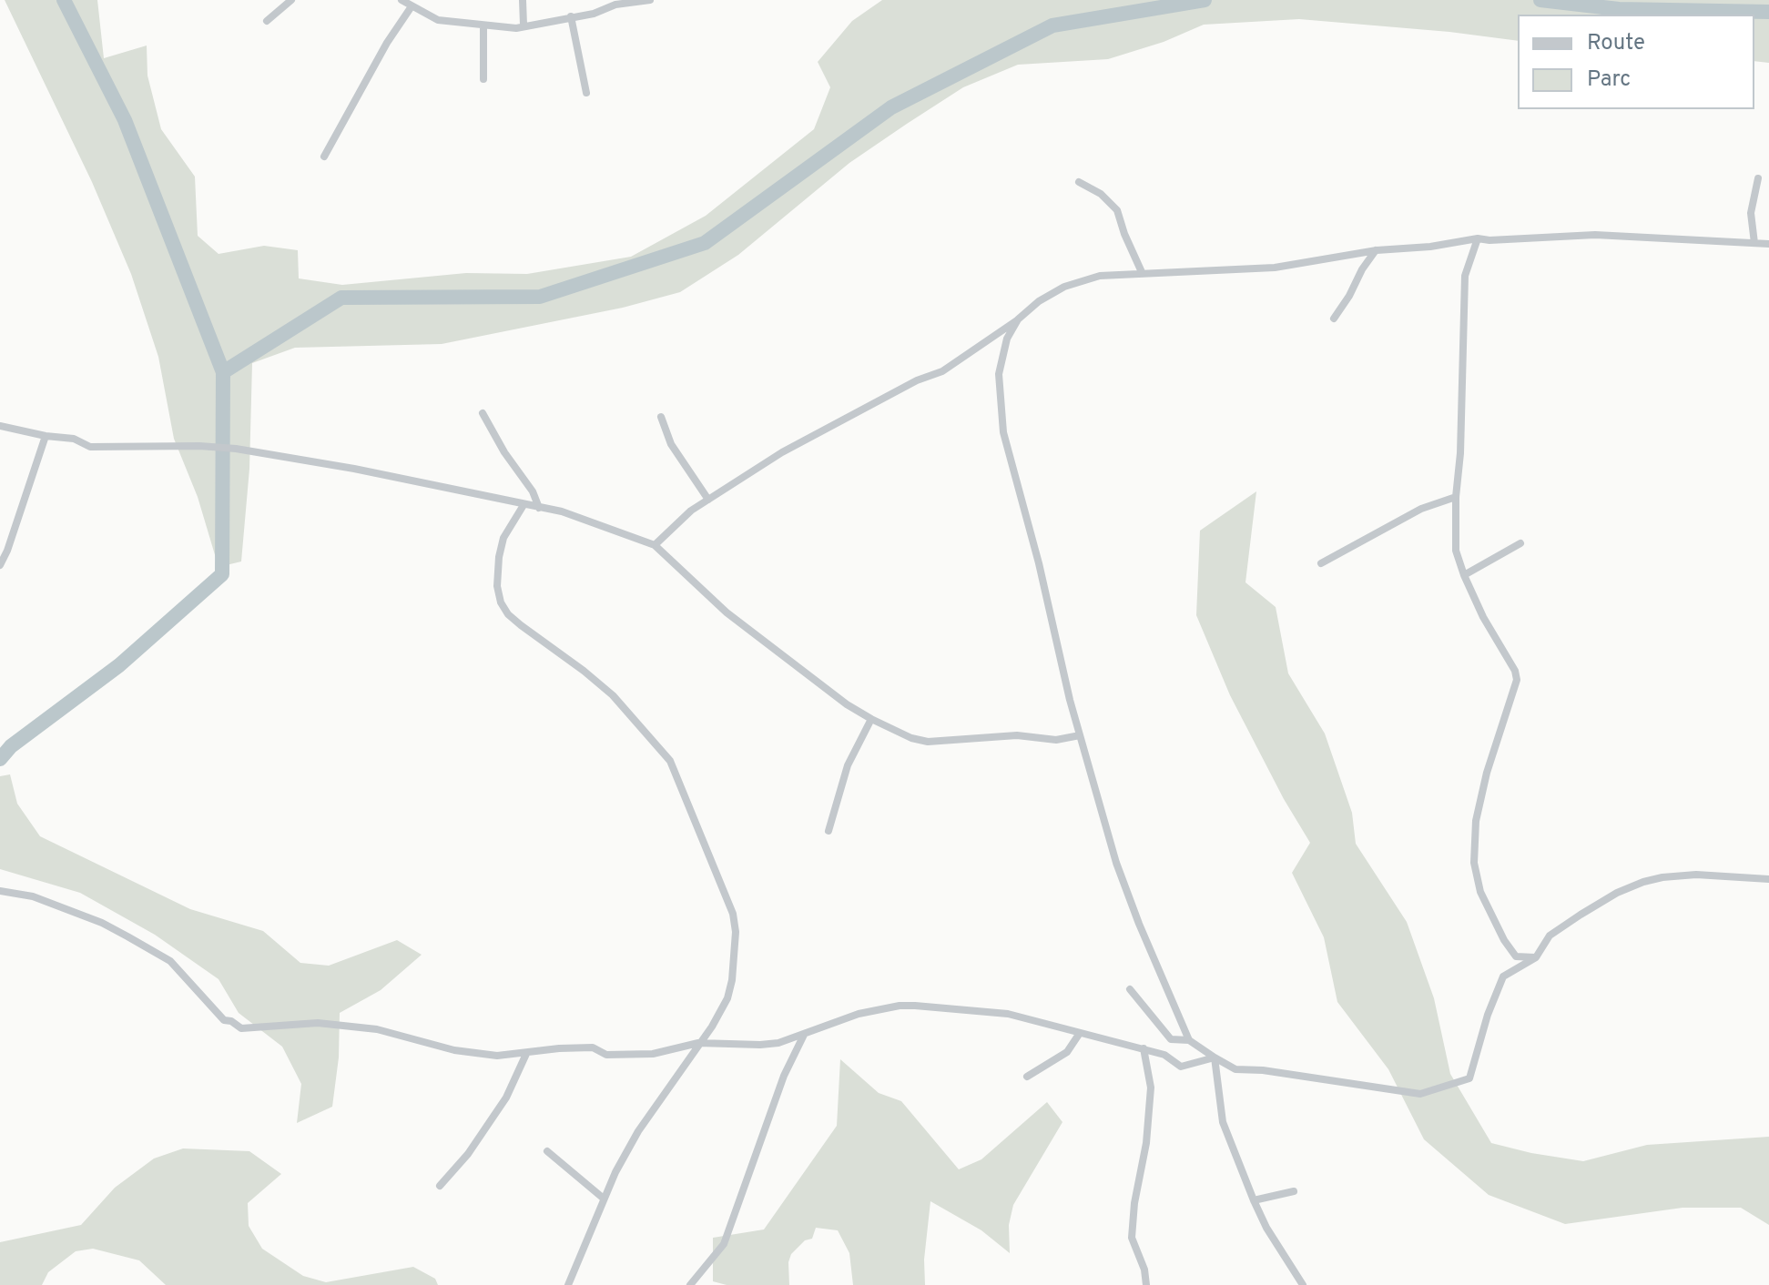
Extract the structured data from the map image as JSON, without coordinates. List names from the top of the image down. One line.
{"legend":["Route","Parc"]}
